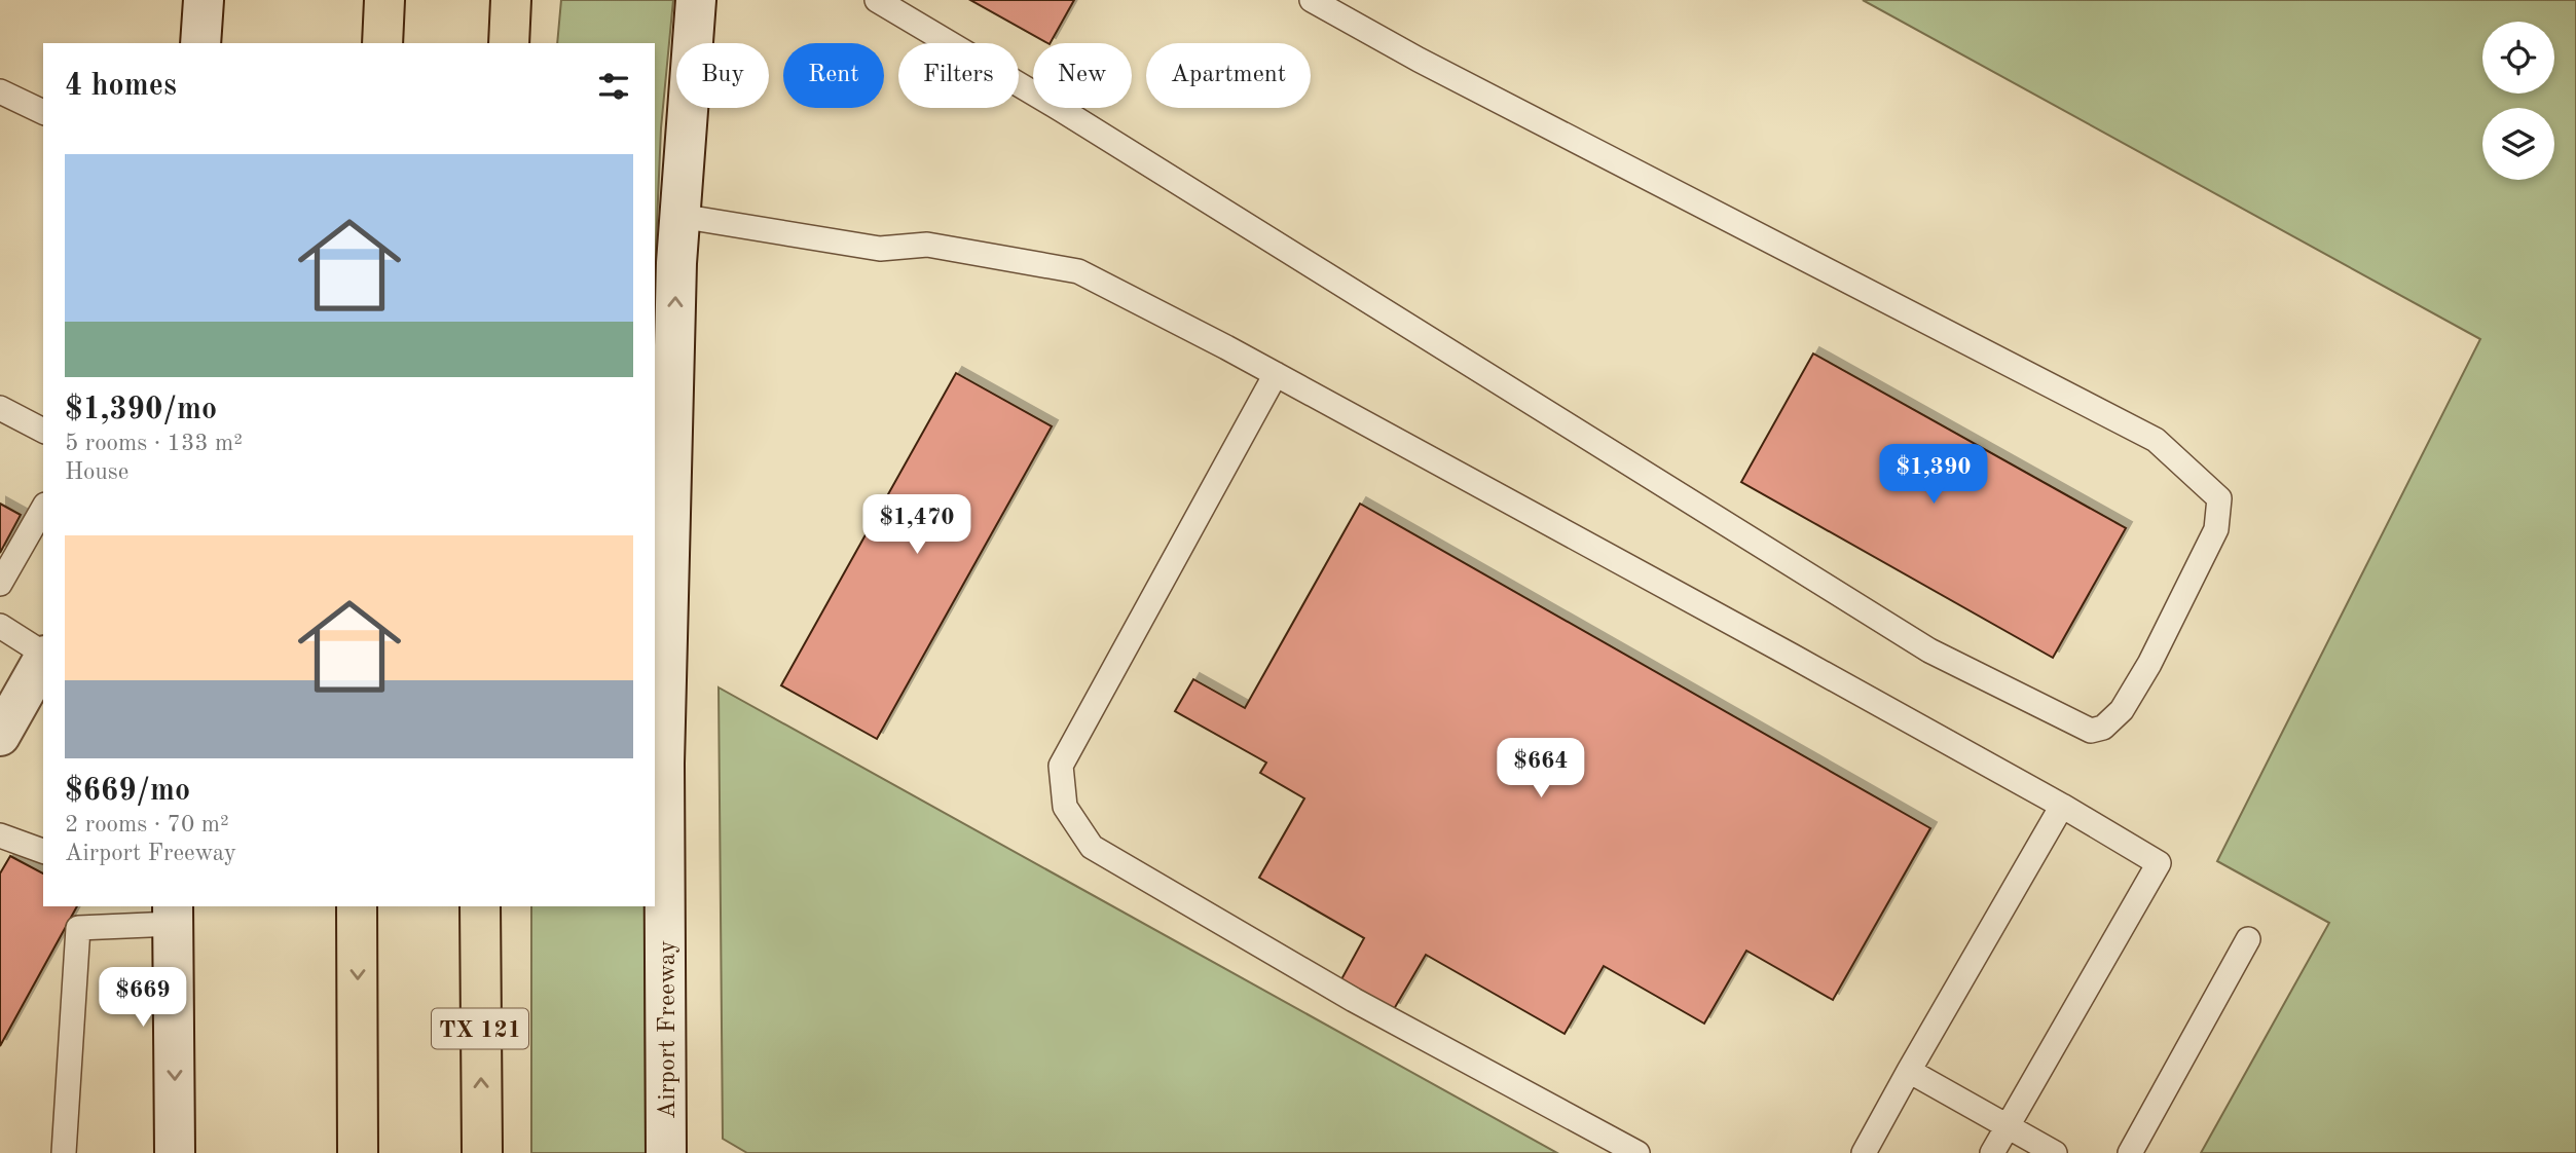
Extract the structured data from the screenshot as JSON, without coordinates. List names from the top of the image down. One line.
{"streets":{"highway":["TX 121"],"main road":["Airport Freeway"]},"one_way":["Airport Freeway"],"page":{"chip":["Buy","Rent","Filters","New","Apartment"],"heading":"4 homes","list":[{"name":"$1,390/mo","note":"5 rooms · 133 m² · House"},{"name":"$669/mo","note":"2 rooms · 70 m² · Airport Freeway"}],"price":["$1,390","$1,470","$664","$669"]}}
